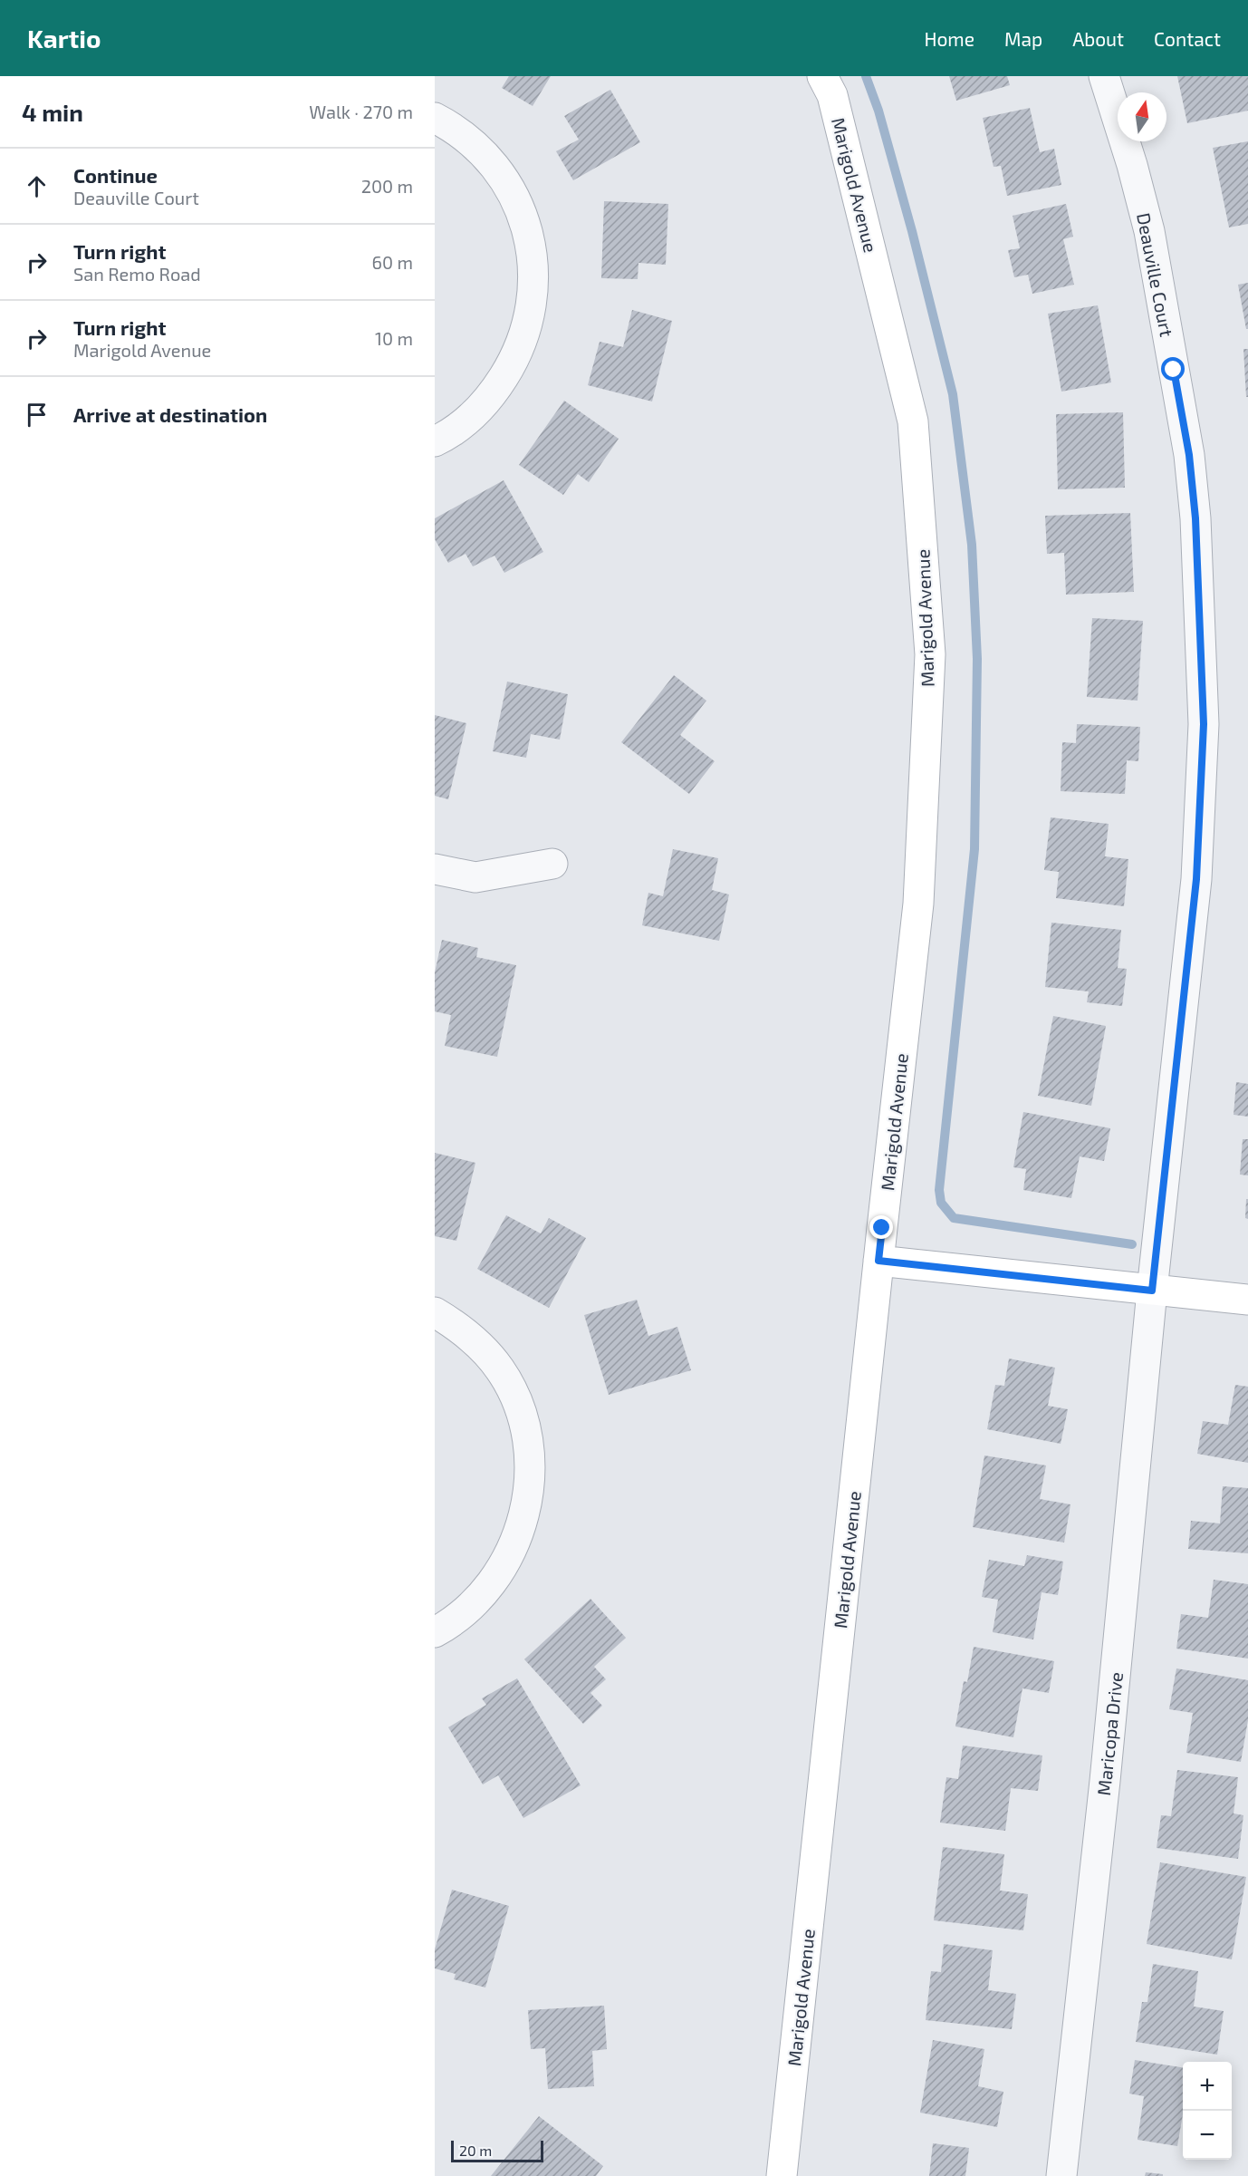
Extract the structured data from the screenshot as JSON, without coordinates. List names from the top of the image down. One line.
{"streets":{"main road":["Marigold Avenue"],"street":["Deauville Court","Maricopa Drive"]},"crossings":[["Deauville Court","Maricopa Drive"]],"scale_bar":"20 m","north":"top","page":{"header":"Kartio","nav":["Home","Map","About","Contact"],"heading":["4 min","Walk · 270 m"],"list":[["Continue","Deauville Court","200 m"],["Turn right","San Remo Road","60 m"],["Turn right","Marigold Avenue","10 m"],"Arrive at destination"],"map_buttons":["+","−"],"scale":"20 m"}}
